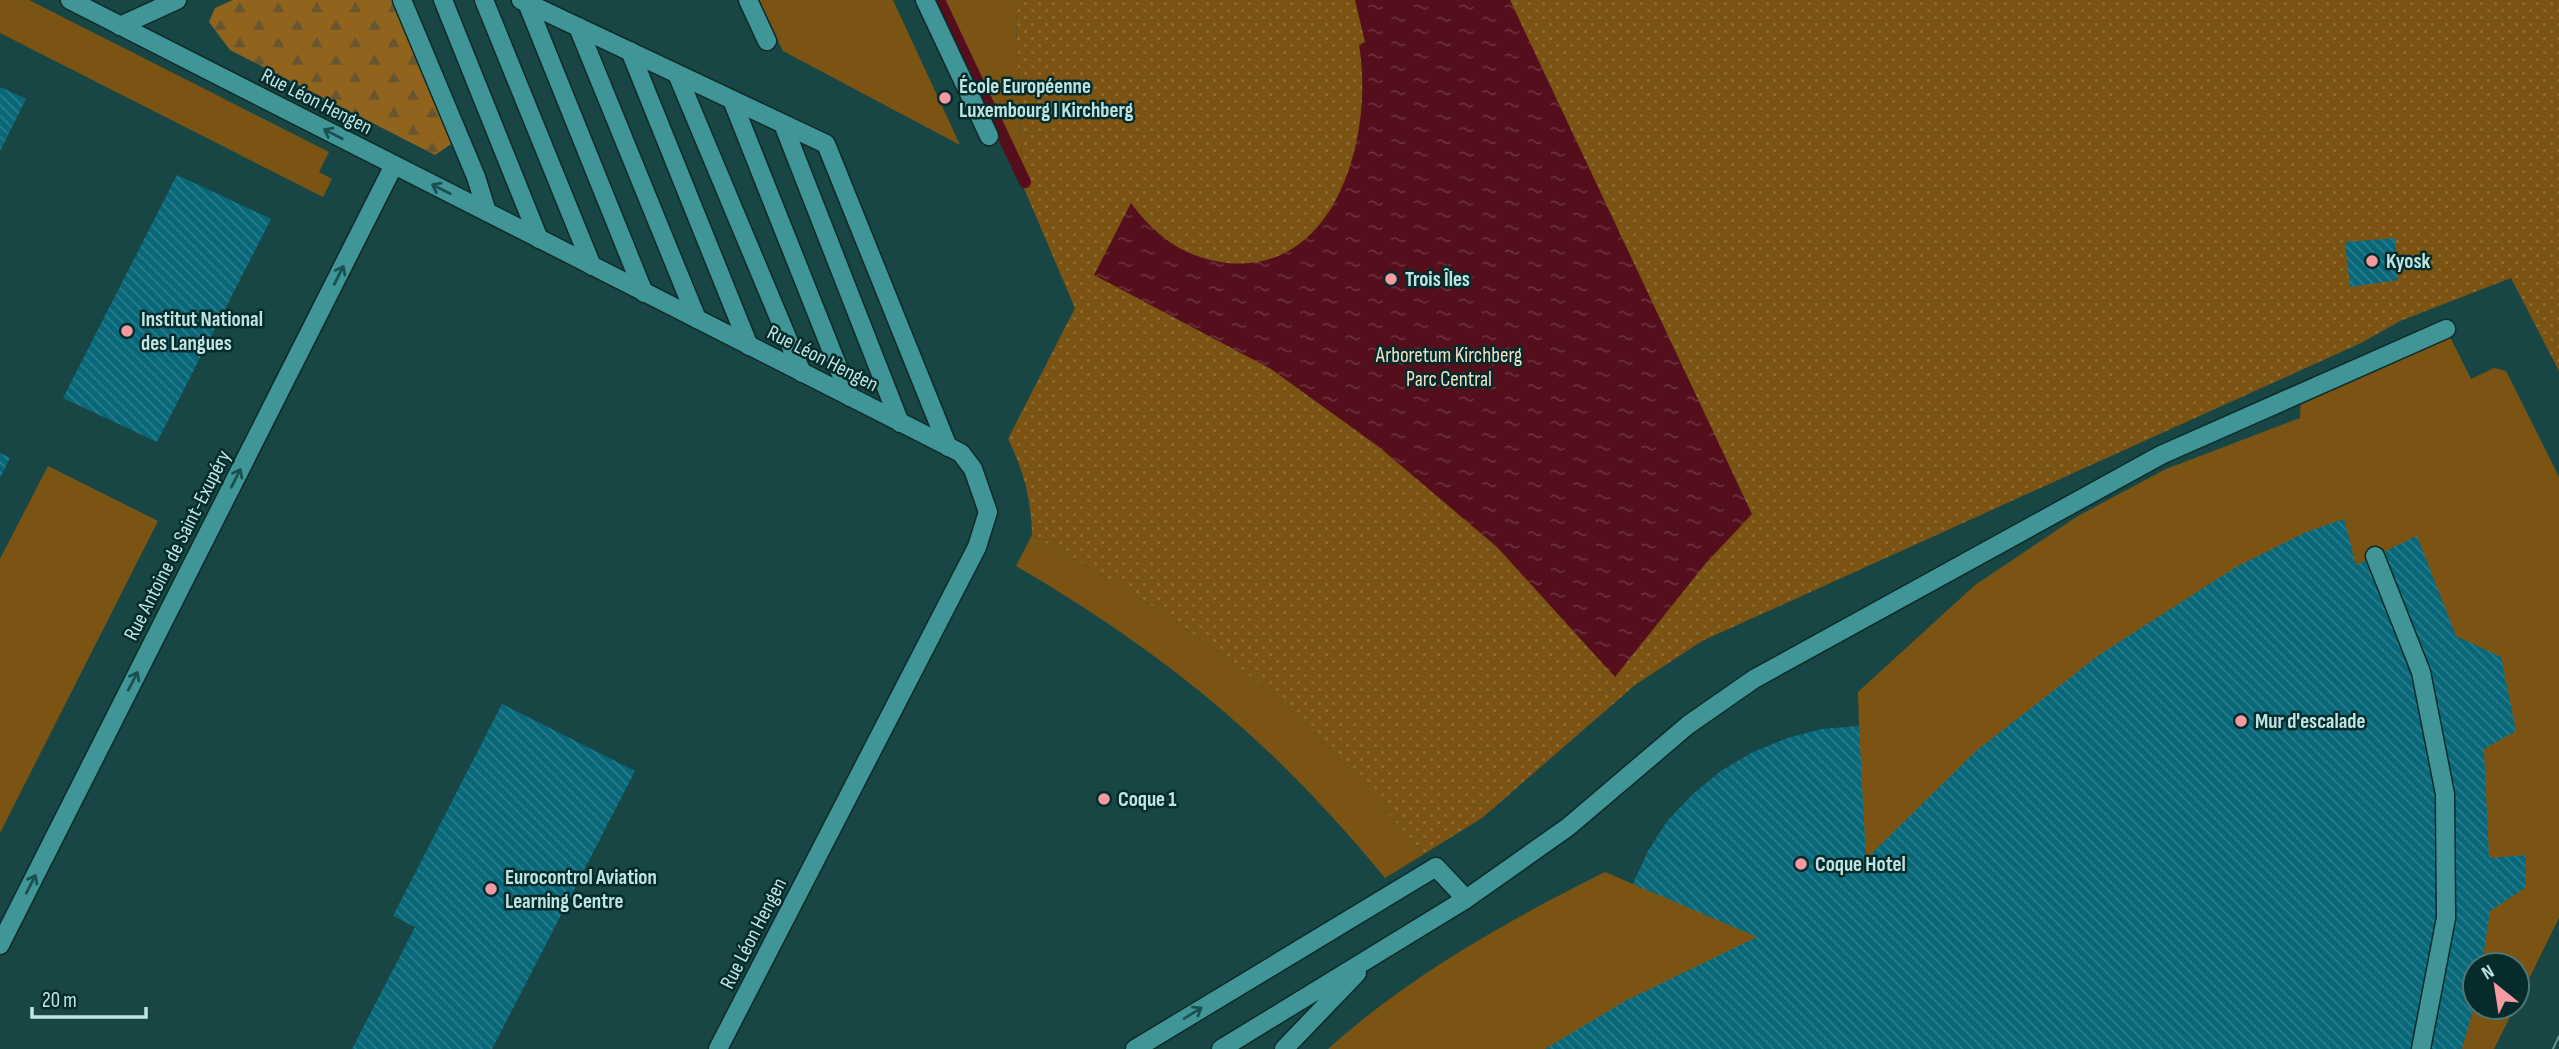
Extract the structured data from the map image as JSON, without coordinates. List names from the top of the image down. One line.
{"streets":{"street":["Rue Léon Hengen","Rue Antoine de Saint-Exupéry"]},"crossings":[["Rue Léon Hengen","Rue Antoine de Saint-Exupéry"]],"one_way":["Rue Antoine de Saint-Exupéry"],"parks":["Arboretum Kirchberg Parc Central"],"places":["École Européenne Luxembourg I Kirchberg","Kyosk","Trois Îles","Institut National des Langues","Mur d'escalade","Coque 1","Coque Hotel","Eurocontrol Aviation Learning Centre"],"scale_bar":"20 m","north":"top left"}
